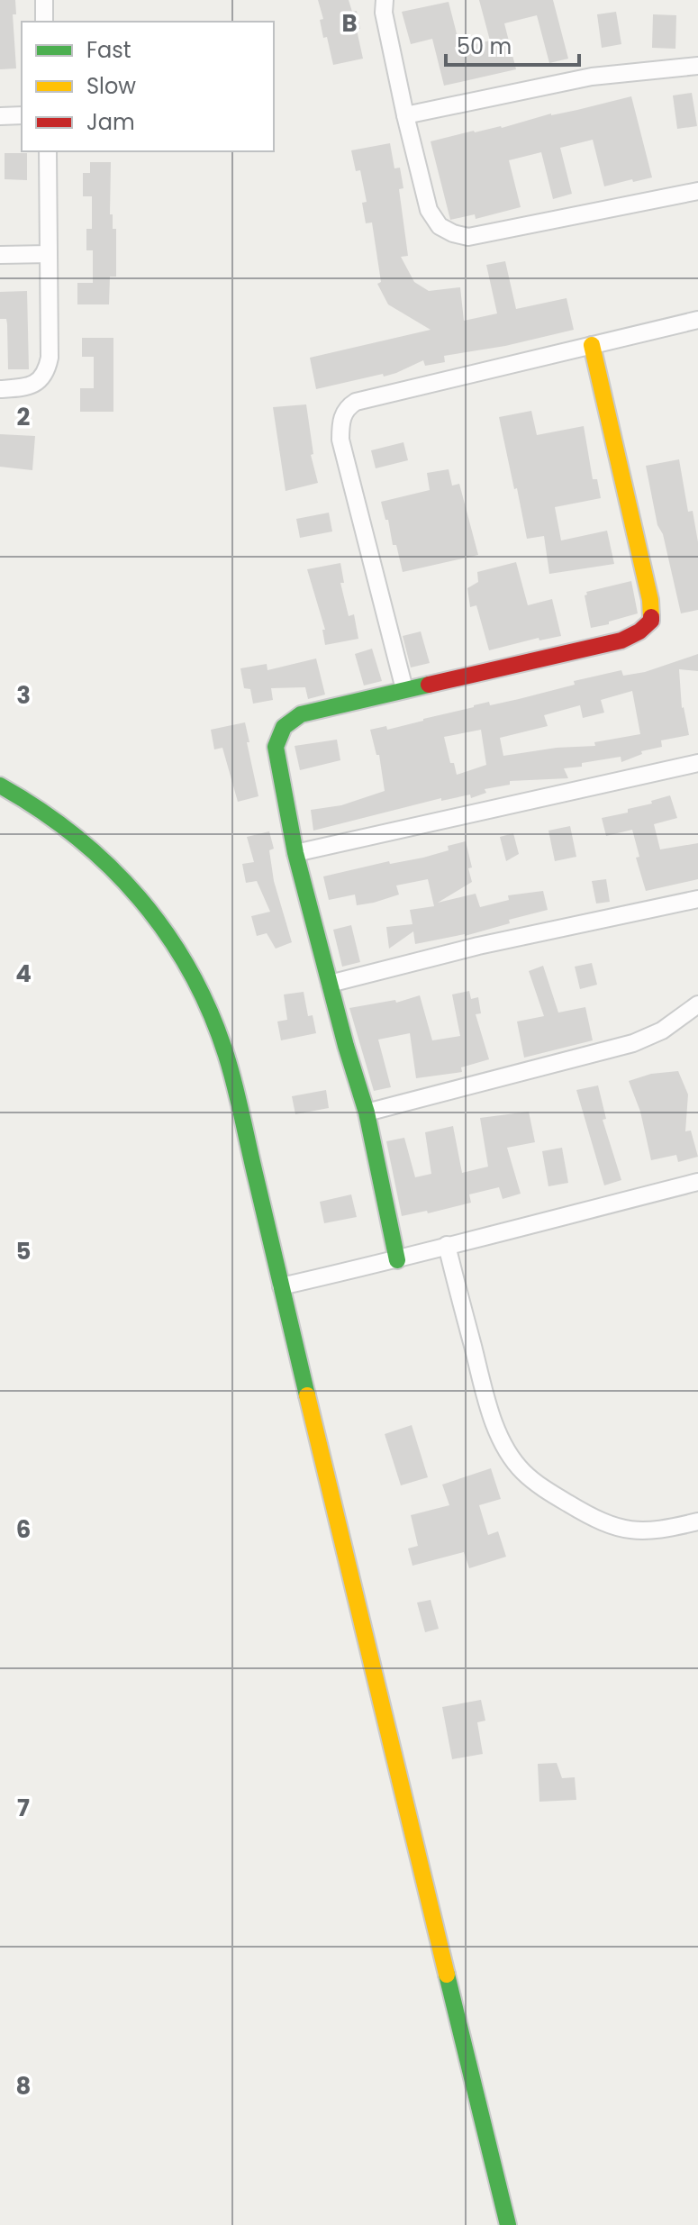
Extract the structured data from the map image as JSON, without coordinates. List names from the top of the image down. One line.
{"legend":["Fast","Slow","Jam"],"scale_bar":"50 m","grid":{"columns":["B"],"rows":["2","3","4","5","6","7","8"]}}
